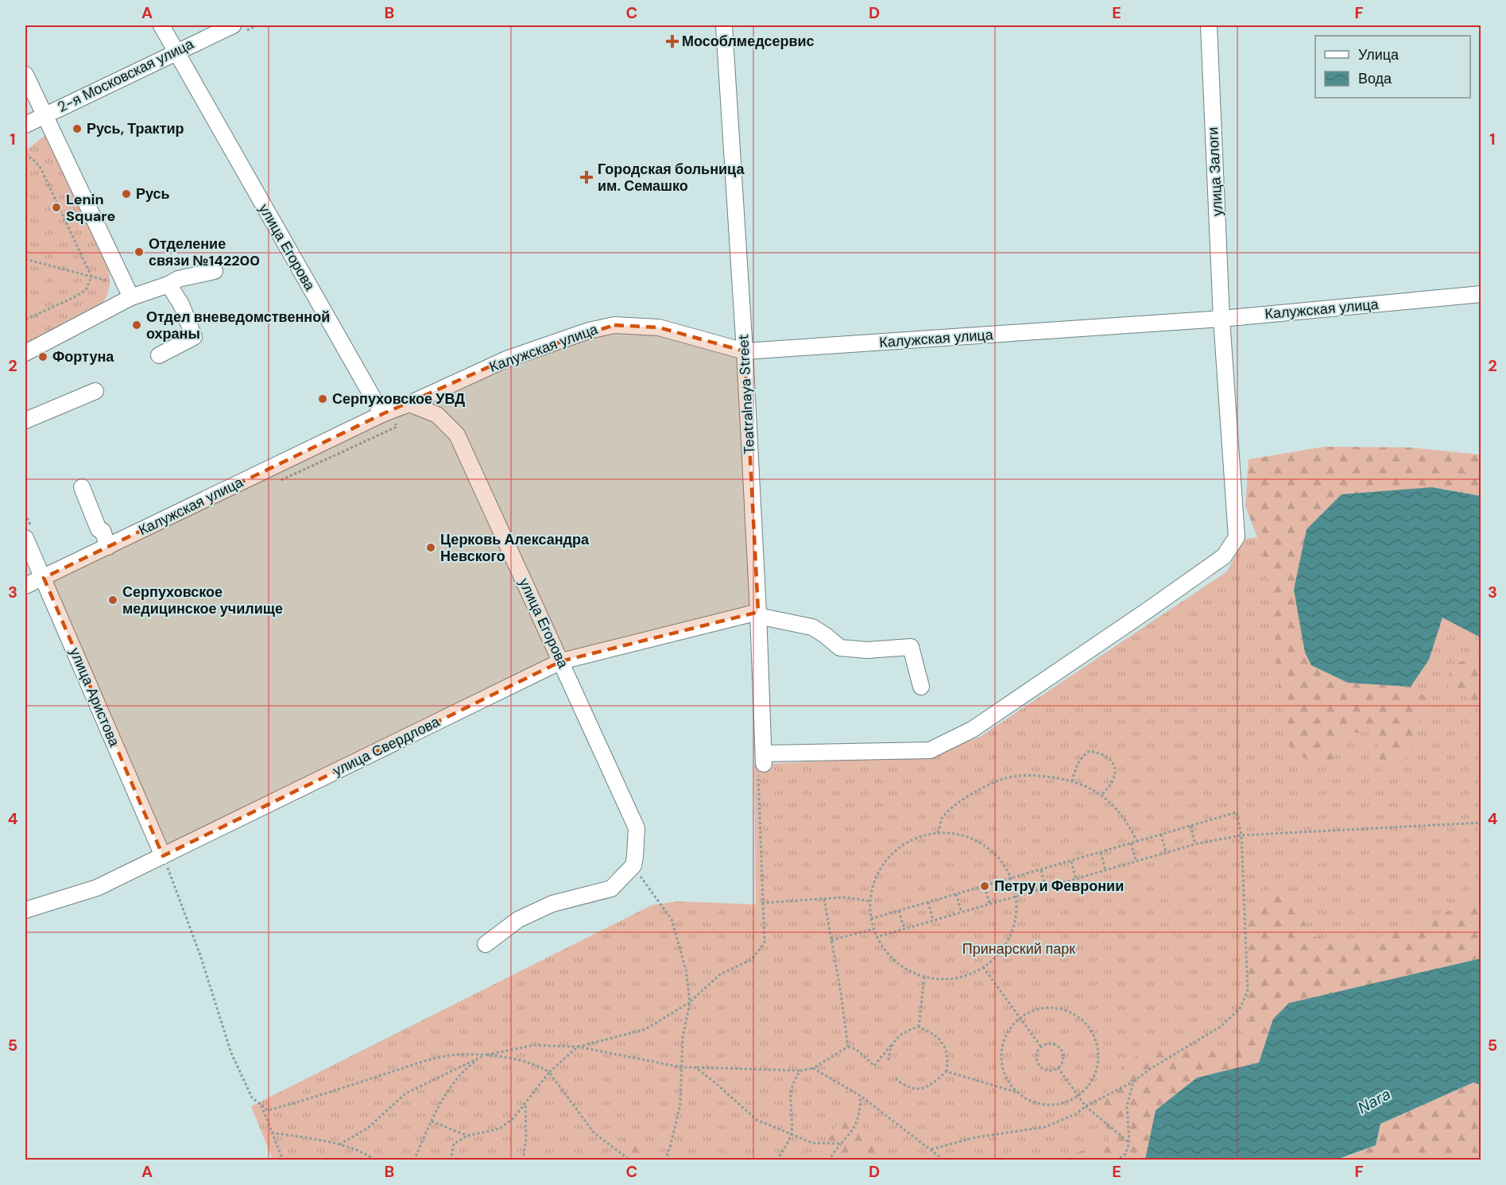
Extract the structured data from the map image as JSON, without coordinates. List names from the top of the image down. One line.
{"streets":{"street":["2-я Московская улица","улица Залоги","улица Егорова","Калужская улица","Teatralnaya Street","улица Аристова","улица Свердлова"]},"crossings":[["2-я Московская улица","улица Егорова"],["улица Залоги","Калужская улица"],["улица Залоги","Teatralnaya Street"],["улица Егорова","Калужская улица"],["улица Егорова","улица Свердлова"],["Калужская улица","Teatralnaya Street"],["Калужская улица","улица Аристова"],["Teatralnaya Street","улица Свердлова"],["улица Аристова","улица Свердлова"]],"water":["Nara"],"parks":["Принарский парк"],"places":{"health":["Мособлмедсервис","Городская больница им. Семашко"],"other":["Русь, Трактир","Русь","Lenin Square","Отделение связи №142200","Отдел вневедомственной охраны","Фортуна","Серпуховское УВД","Церковь Александра Невского","Серпуховское медицинское училище","Петру и Февронии"]},"legend":["Улица","Вода"],"grid":{"columns":["A","B","C","D","E","F"],"rows":["1","2","3","4","5"]}}
